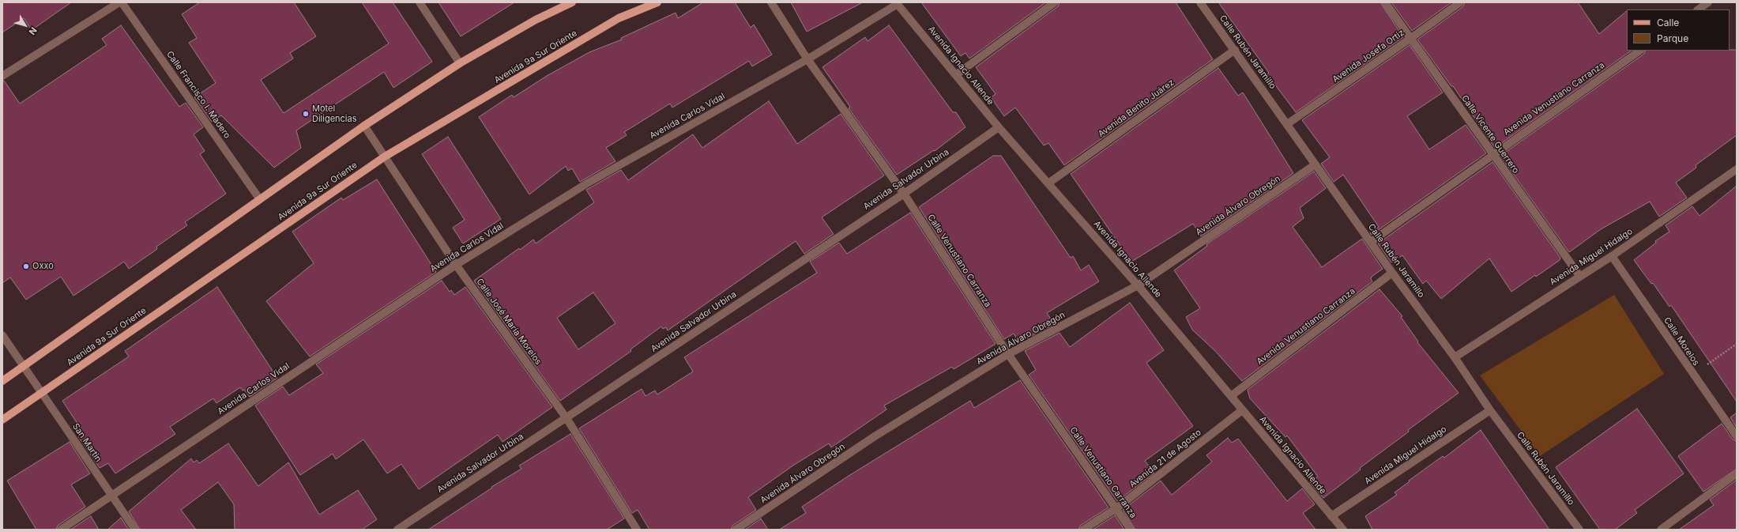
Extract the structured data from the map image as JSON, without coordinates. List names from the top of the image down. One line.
{"streets":{"main road":["Avenida 9a Sur Oriente"],"street":["Calle Rubén Jaramillo","Avenida Josefa Ortiz","Avenida Ignacio Allende","Calle Francisco I. Madero","Avenida Venustiano Carranza","Avenida Benito Juárez","Avenida Carlos Vidal","Calle Vicente Guerrero","Avenida Salvador Urbina","Avenida Álvaro Obregón","Avenida Miguel Hidalgo","Calle Venustiano Carranza","Calle José María Morelos","Calle Morelos","San Martin","Avenida 21 de Agosto"]},"crossings":[["Calle Rubén Jaramillo","Avenida Josefa Ortiz"],["Calle Rubén Jaramillo","Avenida Venustiano Carranza"],["Calle Rubén Jaramillo","Avenida Benito Juárez"],["Calle Rubén Jaramillo","Avenida Álvaro Obregón"],["Calle Rubén Jaramillo","Avenida Miguel Hidalgo"],["Avenida Josefa Ortiz","Calle Vicente Guerrero"],["Avenida 9a Sur Oriente","Calle José María Morelos"],["Avenida 9a Sur Oriente","San Martin"],["Avenida Ignacio Allende","Avenida Venustiano Carranza"],["Avenida Ignacio Allende","Avenida Benito Juárez"],["Avenida Ignacio Allende","Avenida Carlos Vidal"],["Avenida Ignacio Allende","Avenida Salvador Urbina"],["Avenida Ignacio Allende","Avenida Álvaro Obregón"],["Avenida Ignacio Allende","Avenida Miguel Hidalgo"],["Avenida Ignacio Allende","Avenida 21 de Agosto"],["Avenida Venustiano Carranza","Calle Vicente Guerrero"],["Avenida Carlos Vidal","Calle Venustiano Carranza"],["Avenida Carlos Vidal","Calle José María Morelos"],["Avenida Carlos Vidal","San Martin"],["Calle Vicente Guerrero","Avenida Miguel Hidalgo"],["Avenida Salvador Urbina","Calle Venustiano Carranza"],["Avenida Salvador Urbina","Calle José María Morelos"],["Avenida Álvaro Obregón","Calle Venustiano Carranza"],["Avenida Miguel Hidalgo","Calle Morelos"],["Calle Venustiano Carranza","Avenida 21 de Agosto"]],"places":["Motel Diligencias","Oxxo"],"legend":["Calle","Parque"],"north":"bottom right"}
